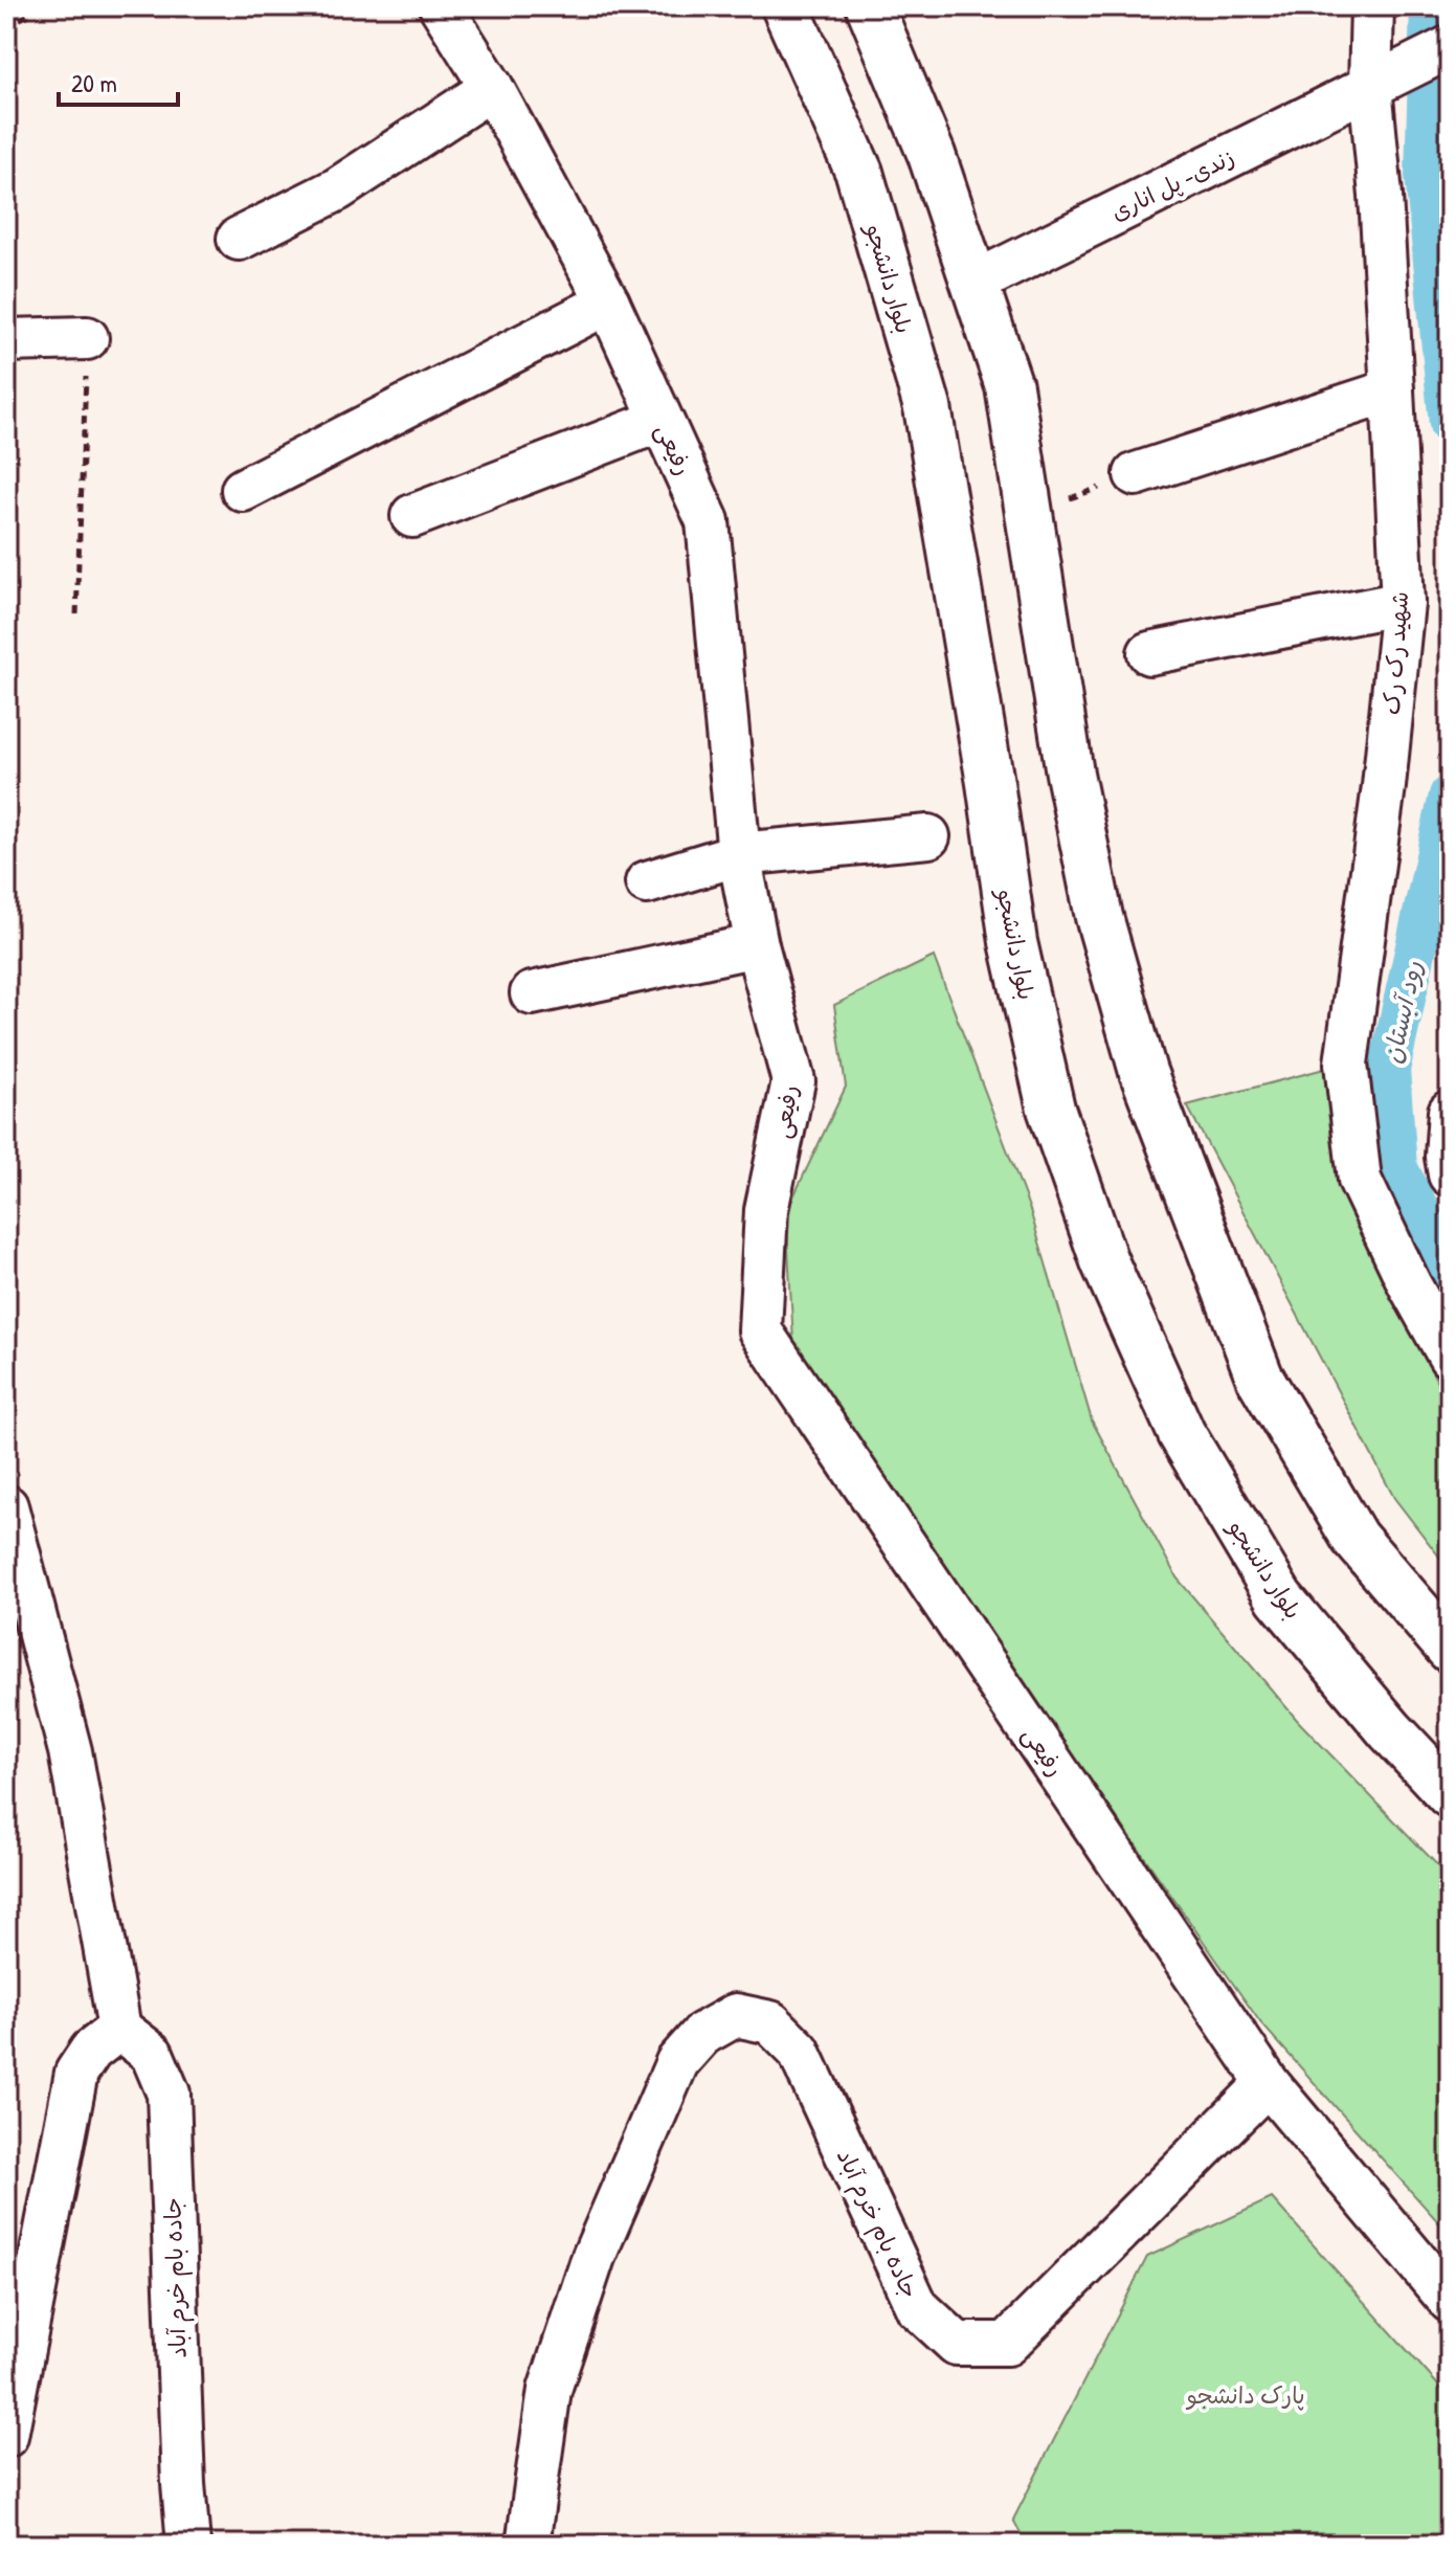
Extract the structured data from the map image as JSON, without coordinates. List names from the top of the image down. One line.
{"streets":{"main road":["بلوار دانشجو"],"street":["زندی- پل اناری","رفیعی","شهید رک رک","جاده بام خرم آباد"]},"crossings":[["زندی- پل اناری","شهید رک رک"],["رفیعی","جاده بام خرم آباد"]],"water":["رود آبستان"],"parks":["پارک دانشجو"],"scale_bar":"20 m"}
